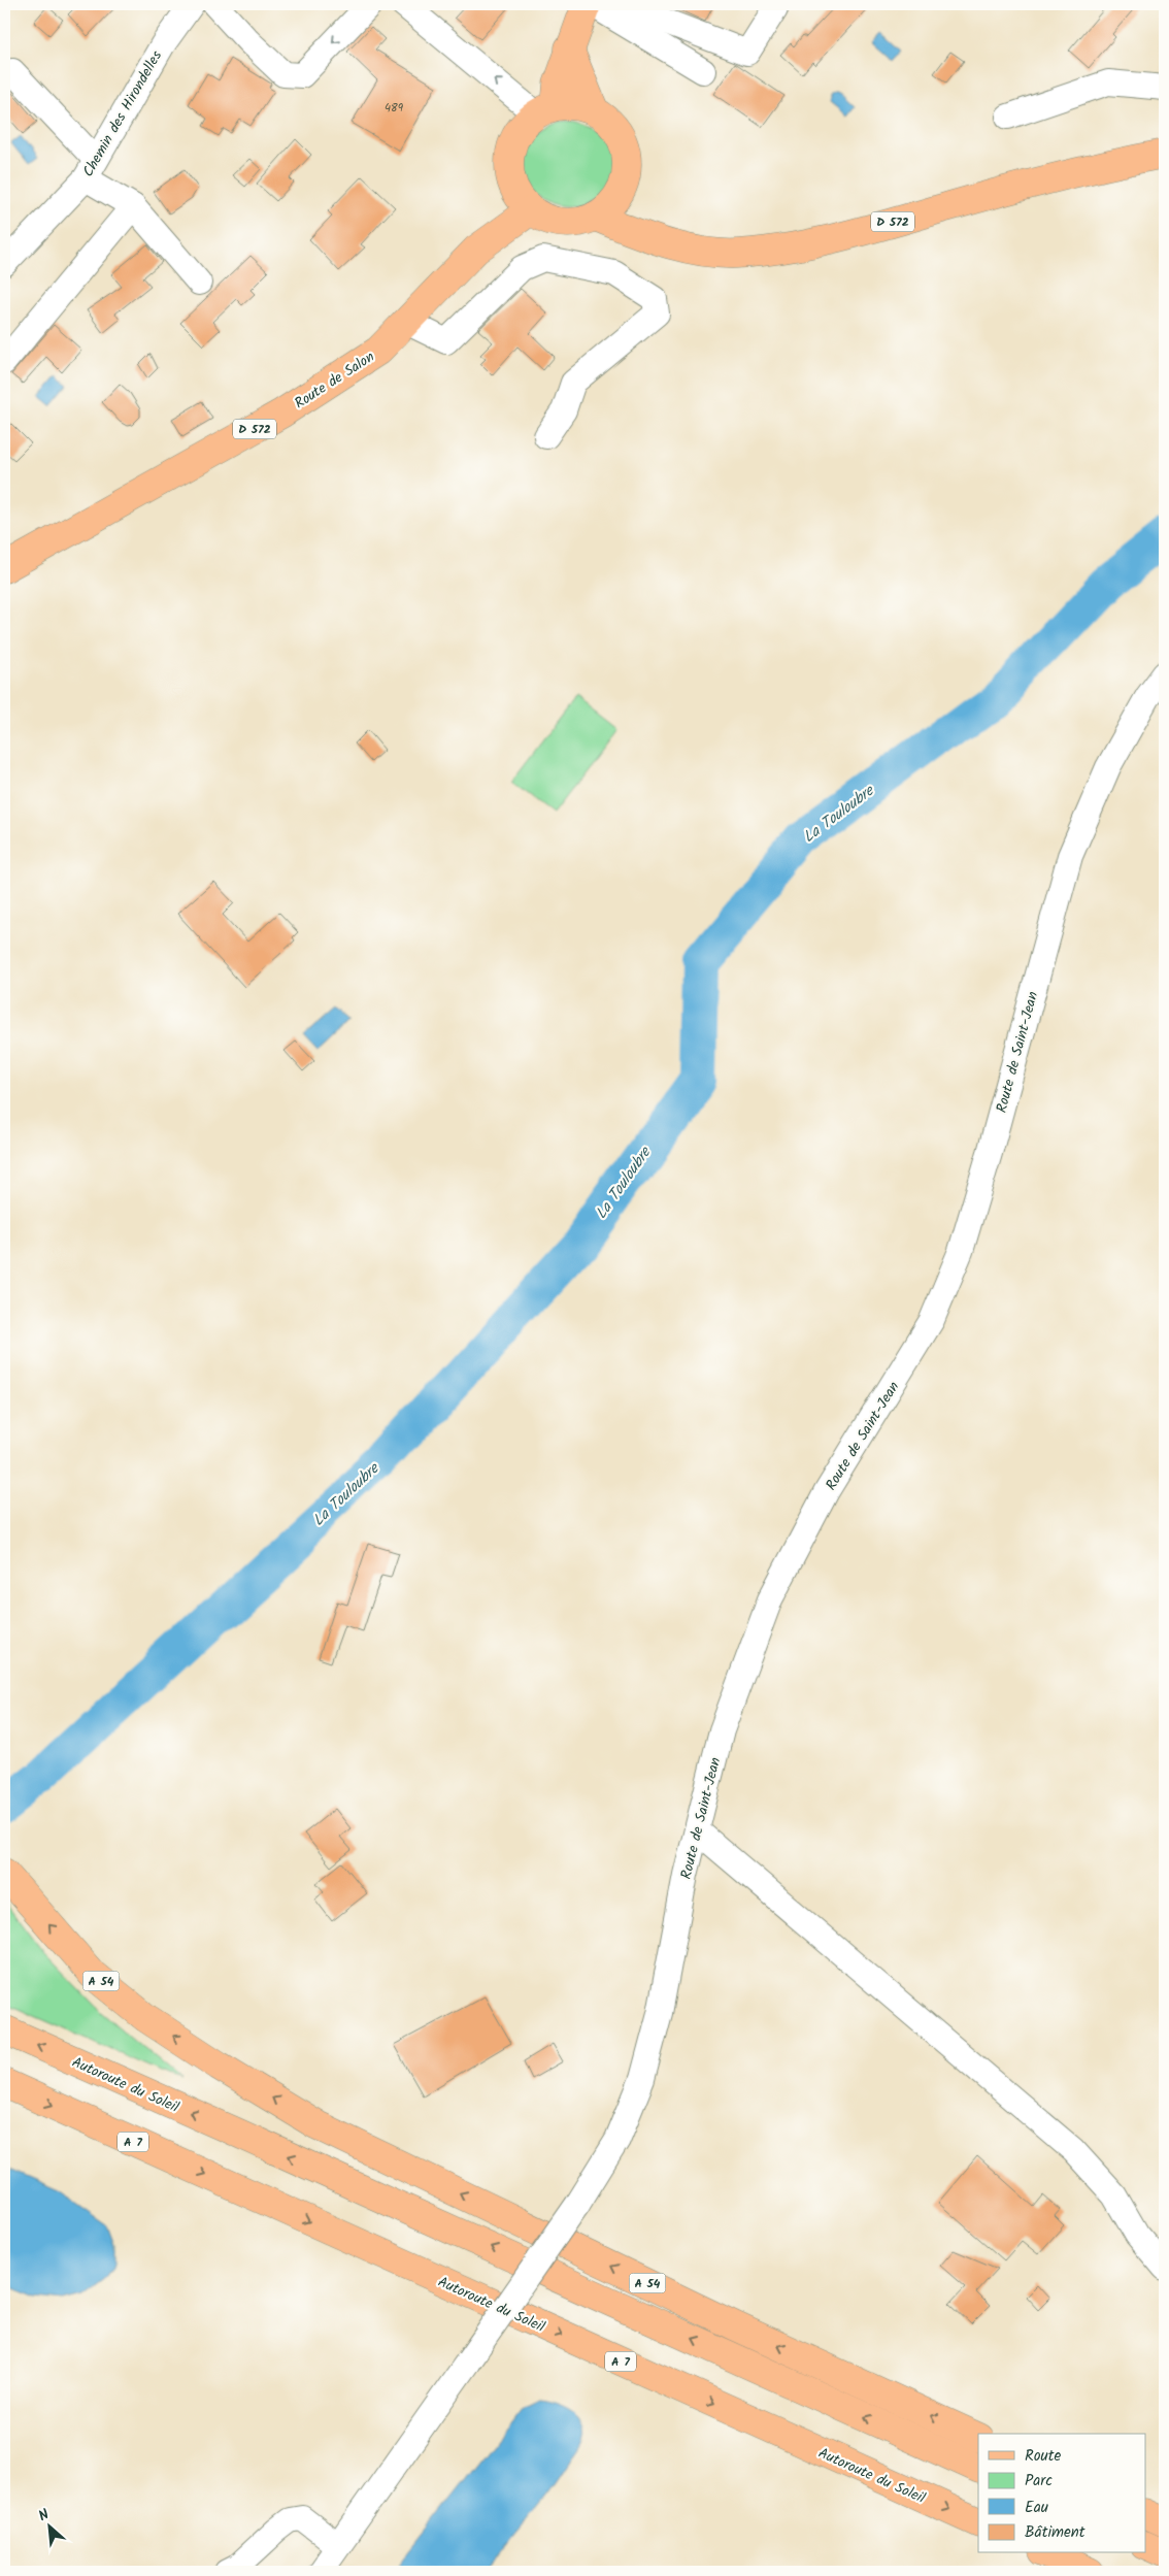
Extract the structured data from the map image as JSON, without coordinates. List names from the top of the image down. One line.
{"streets":{"main road":["D 572","Route de Salon","A 54","Autoroute du Soleil","A 7"],"street":["Chemin des Hirondelles","Route de Saint-Jean"]},"crossings":[["D 572","Route de Salon"]],"water":["La Touloubre"],"house_numbers":["489"],"legend":["Route","Parc","Eau","Bâtiment"],"north":"top left"}
